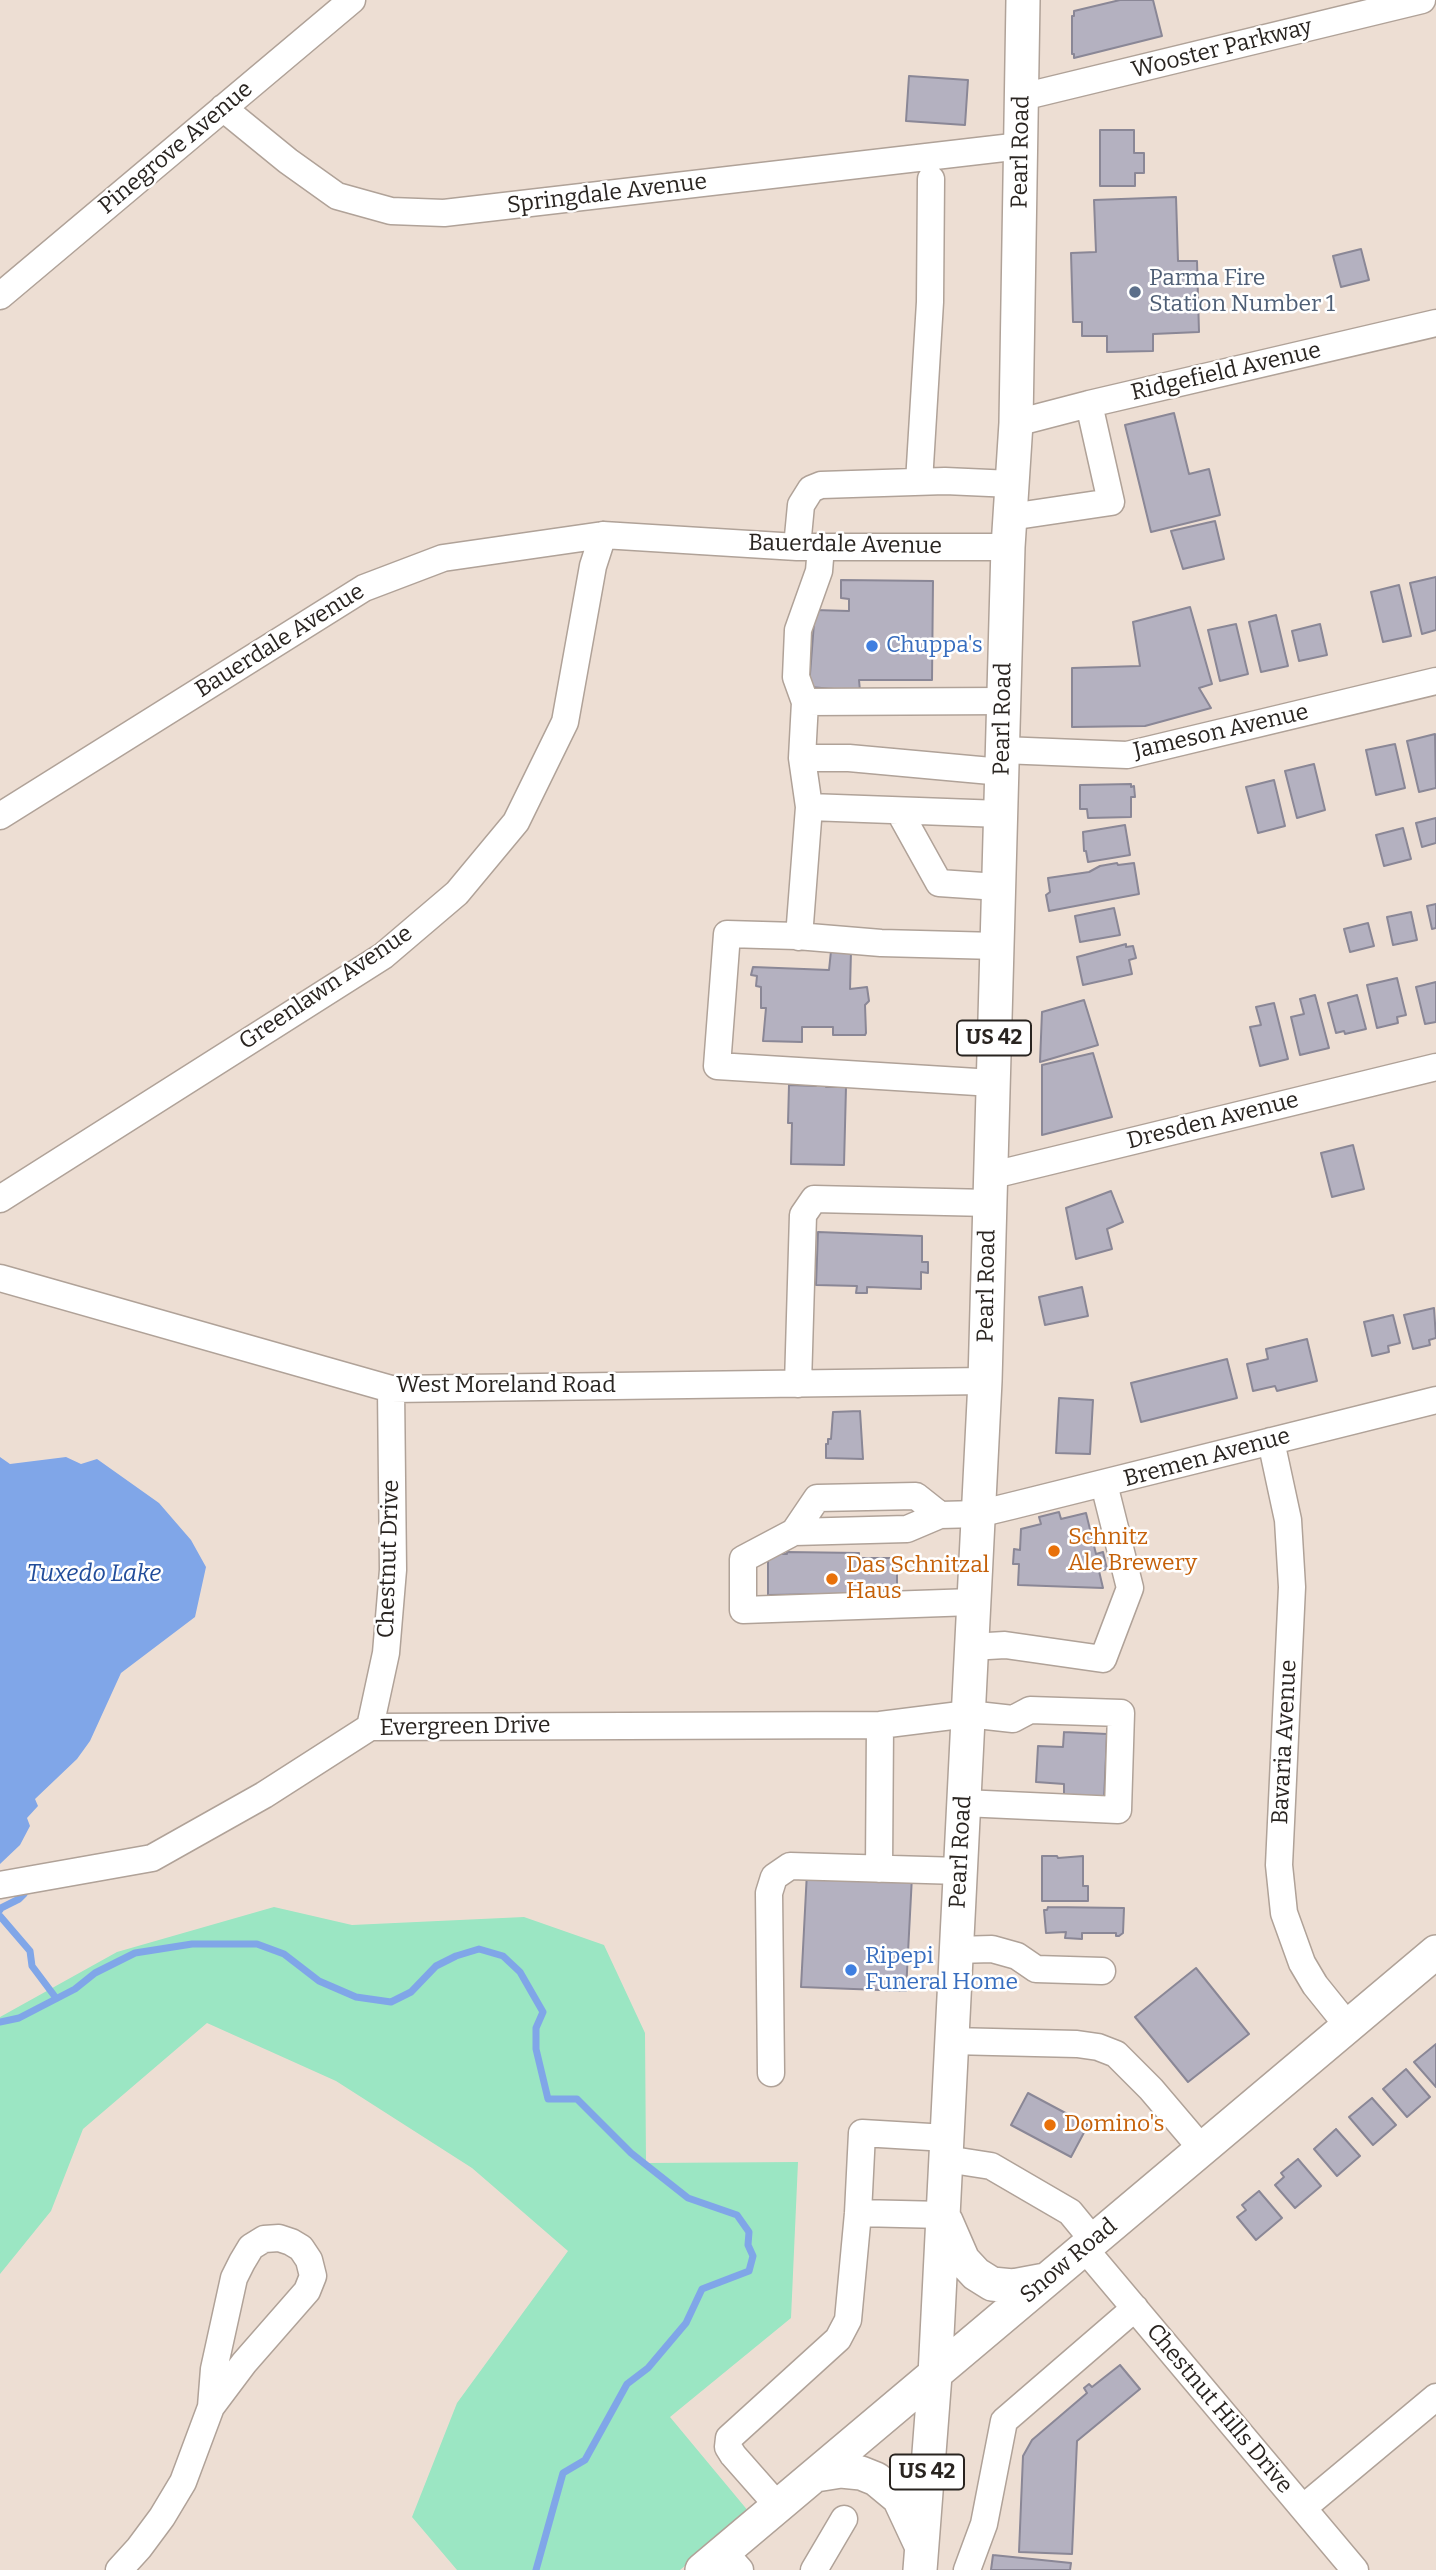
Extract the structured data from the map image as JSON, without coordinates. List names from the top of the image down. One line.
{"streets":{"main road":["Pearl Road","US 42","Snow Road"],"street":["Wooster Parkway","Pinegrove Avenue","Springdale Avenue","Ridgefield Avenue","Bauerdale Avenue","Jameson Avenue","Greenlawn Avenue","Dresden Avenue","West Moreland Road","Bremen Avenue","Chestnut Drive","Evergreen Drive","Bavaria Avenue","Chestnut Hills Drive"]},"crossings":[["Wooster Parkway","Pearl Road"],["Pinegrove Avenue","Springdale Avenue"],["Pearl Road","Springdale Avenue"],["Pearl Road","Ridgefield Avenue"],["Pearl Road","Bauerdale Avenue"],["Pearl Road","Jameson Avenue"],["Pearl Road","Dresden Avenue"],["Pearl Road","West Moreland Road"],["Pearl Road","Bremen Avenue"],["Pearl Road","Evergreen Drive"],["Pearl Road","Snow Road"],["Pearl Road","Chestnut Hills Drive"],["Ridgefield Avenue","Bauerdale Avenue"],["Bauerdale Avenue","Greenlawn Avenue"],["Dresden Avenue","West Moreland Road"],["West Moreland Road","Chestnut Drive"],["Bremen Avenue","Bavaria Avenue"],["Chestnut Drive","Evergreen Drive"],["Bavaria Avenue","Snow Road"],["Snow Road","Chestnut Hills Drive"]],"water":["Tuxedo Lake"],"places":["Parma Fire Station Number 1","Chuppa's","Schnitz Ale Brewery","Das Schnitzal Haus","Ripepi Funeral Home","Domino's"]}
